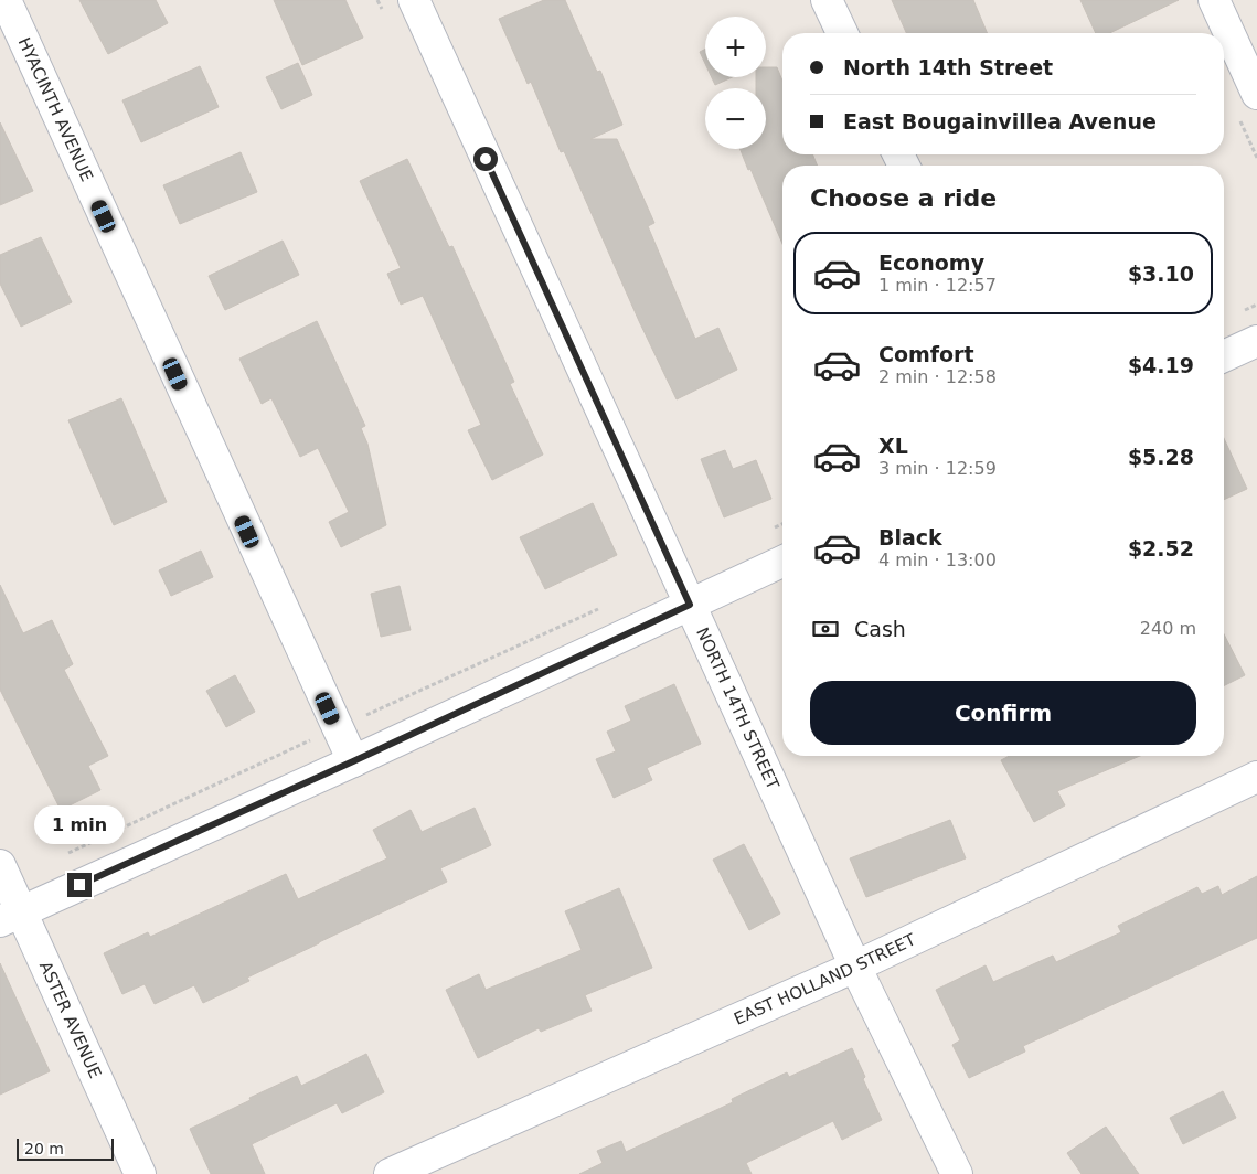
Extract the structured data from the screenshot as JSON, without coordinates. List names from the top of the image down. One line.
{"streets":{"street":["HYACINTH AVENUE","NORTH 14TH STREET","EAST HOLLAND STREET","ASTER AVENUE"]},"crossings":[["NORTH 14TH STREET","EAST HOLLAND STREET"]],"scale_bar":"20 m","page":{"map_buttons":["+","−"],"banner":["North 14th Street","East Bougainvillea Avenue"],"heading":"Choose a ride","list":[{"name":"Economy","note":"1 min · 12:57","value":"$3.10"},{"name":"Comfort","note":"2 min · 12:58","value":"$4.19"},{"name":"XL","note":"3 min · 12:59","value":"$5.28"},{"name":"Black","note":"4 min · 13:00","value":"$2.52"}],"pay":["Cash","240 m"],"buttons":"Confirm","bubble":"1 min","scale":"20 m"}}
